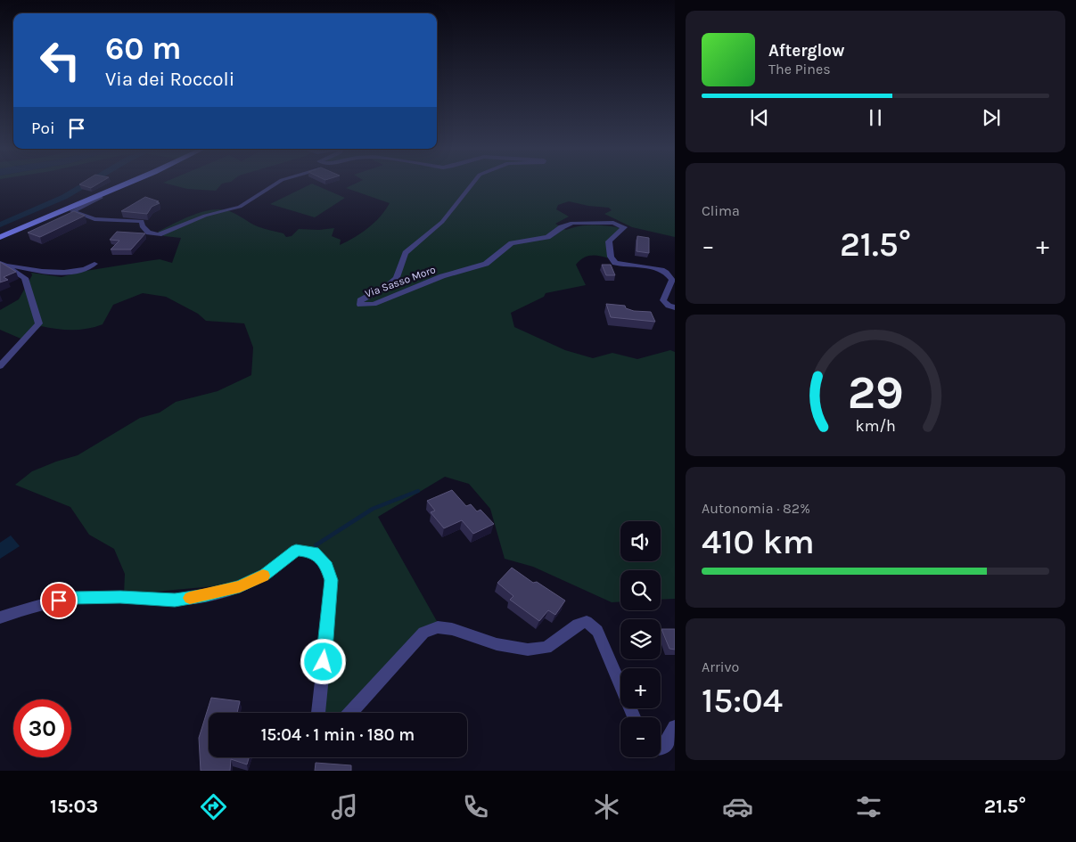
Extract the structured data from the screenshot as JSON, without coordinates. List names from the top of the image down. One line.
{"streets":{"street":["Via Sasso Moro"]},"page":{"turn":["60 m","Via dei Roccoli"],"song":["Afterglow","The Pines"],"then":"Poi","tile":["Clima",["Autonomia · 82%","410 km"],["Arrivo","15:04"]],"heat":["−","21.5°","+"],"map_buttons":["+","−"],"limit":"30","trip":"15:04 · 1 min · 180 m","tabs":["15:03","21.5°"],"gauge":["29","km/h"]}}
